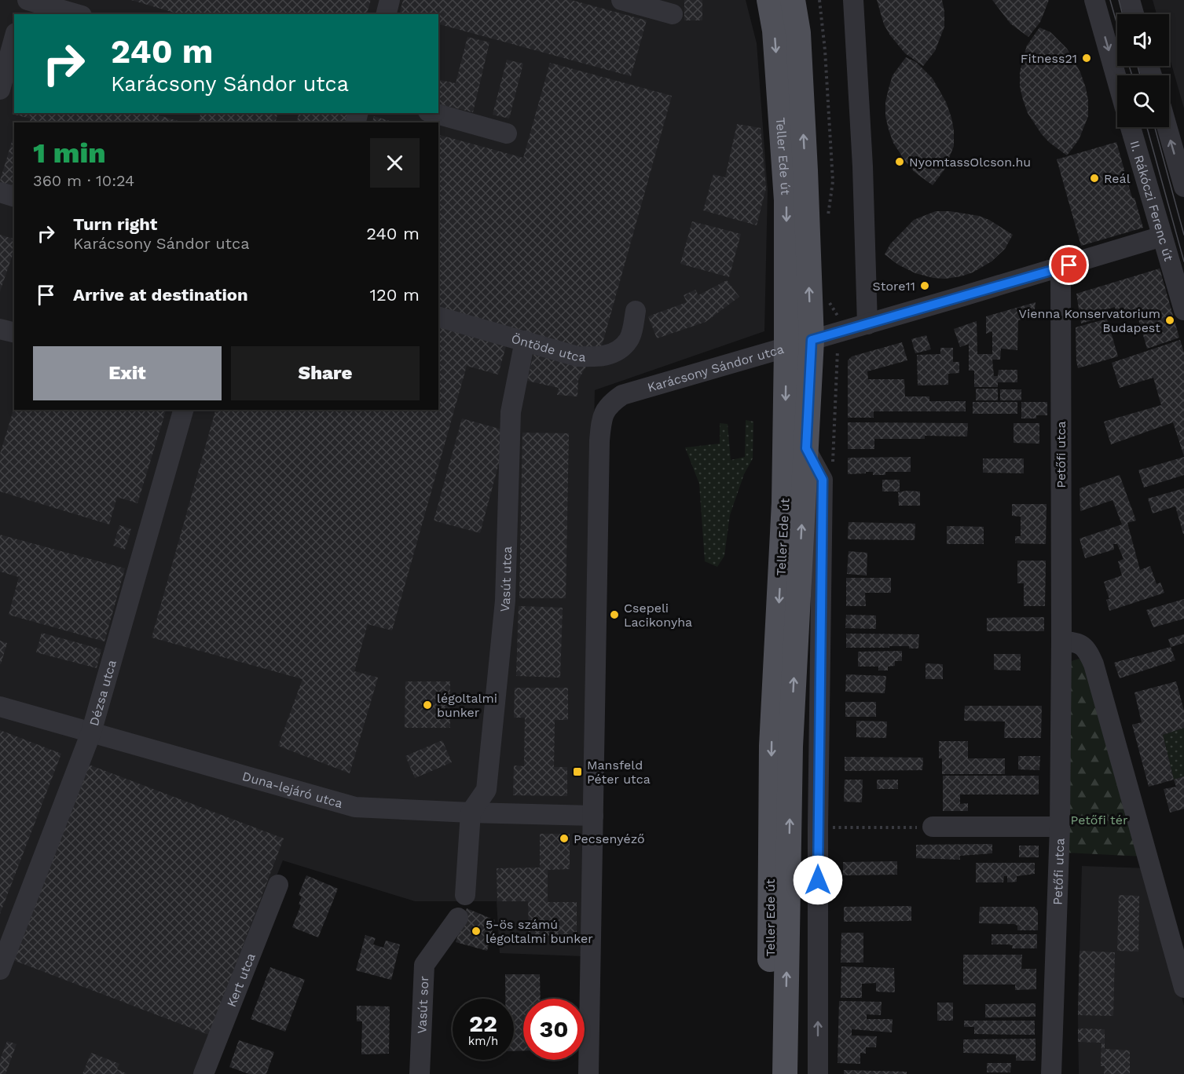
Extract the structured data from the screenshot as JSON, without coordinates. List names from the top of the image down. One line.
{"streets":{"main road":["Teller Ede út"],"street":["II. Rákóczi Ferenc út","Öntöde utca","Karácsony Sándor utca","Petőfi utca","Vasút utca","Dézsa utca","Duna-lejáró utca","Kert utca","Vasút sor"]},"crossings":[["Teller Ede út","Karácsony Sándor utca"],["II. Rákóczi Ferenc út","Karácsony Sándor utca"],["Öntöde utca","Vasút utca"],["Karácsony Sándor utca","Petőfi utca"],["Karácsony Sándor utca","Duna-lejáró utca"],["Vasút utca","Duna-lejáró utca"],["Dézsa utca","Duna-lejáró utca"]],"parks":["Petőfi tér"],"places":{"other":["Fitness21","NyomtassOlcson.hu","Reál","Store11","Vienna Konservatorium Budapest","Csepeli Lacikonyha","légoltalmi bunker","Pecsenyéző","5-ös számú légoltalmi bunker"],"transit":["Mansfeld Péter utca"]},"page":{"turn":["240 m","Karácsony Sándor utca"],"heading":["1 min","360 m · 10:24"],"list":[{"name":"Turn right","note":"Karácsony Sándor utca","value":"240 m"},{"name":"Arrive at destination","value":"120 m"}],"buttons":["Exit","Share"],"speed":"22 km/h","limit":"30"}}
